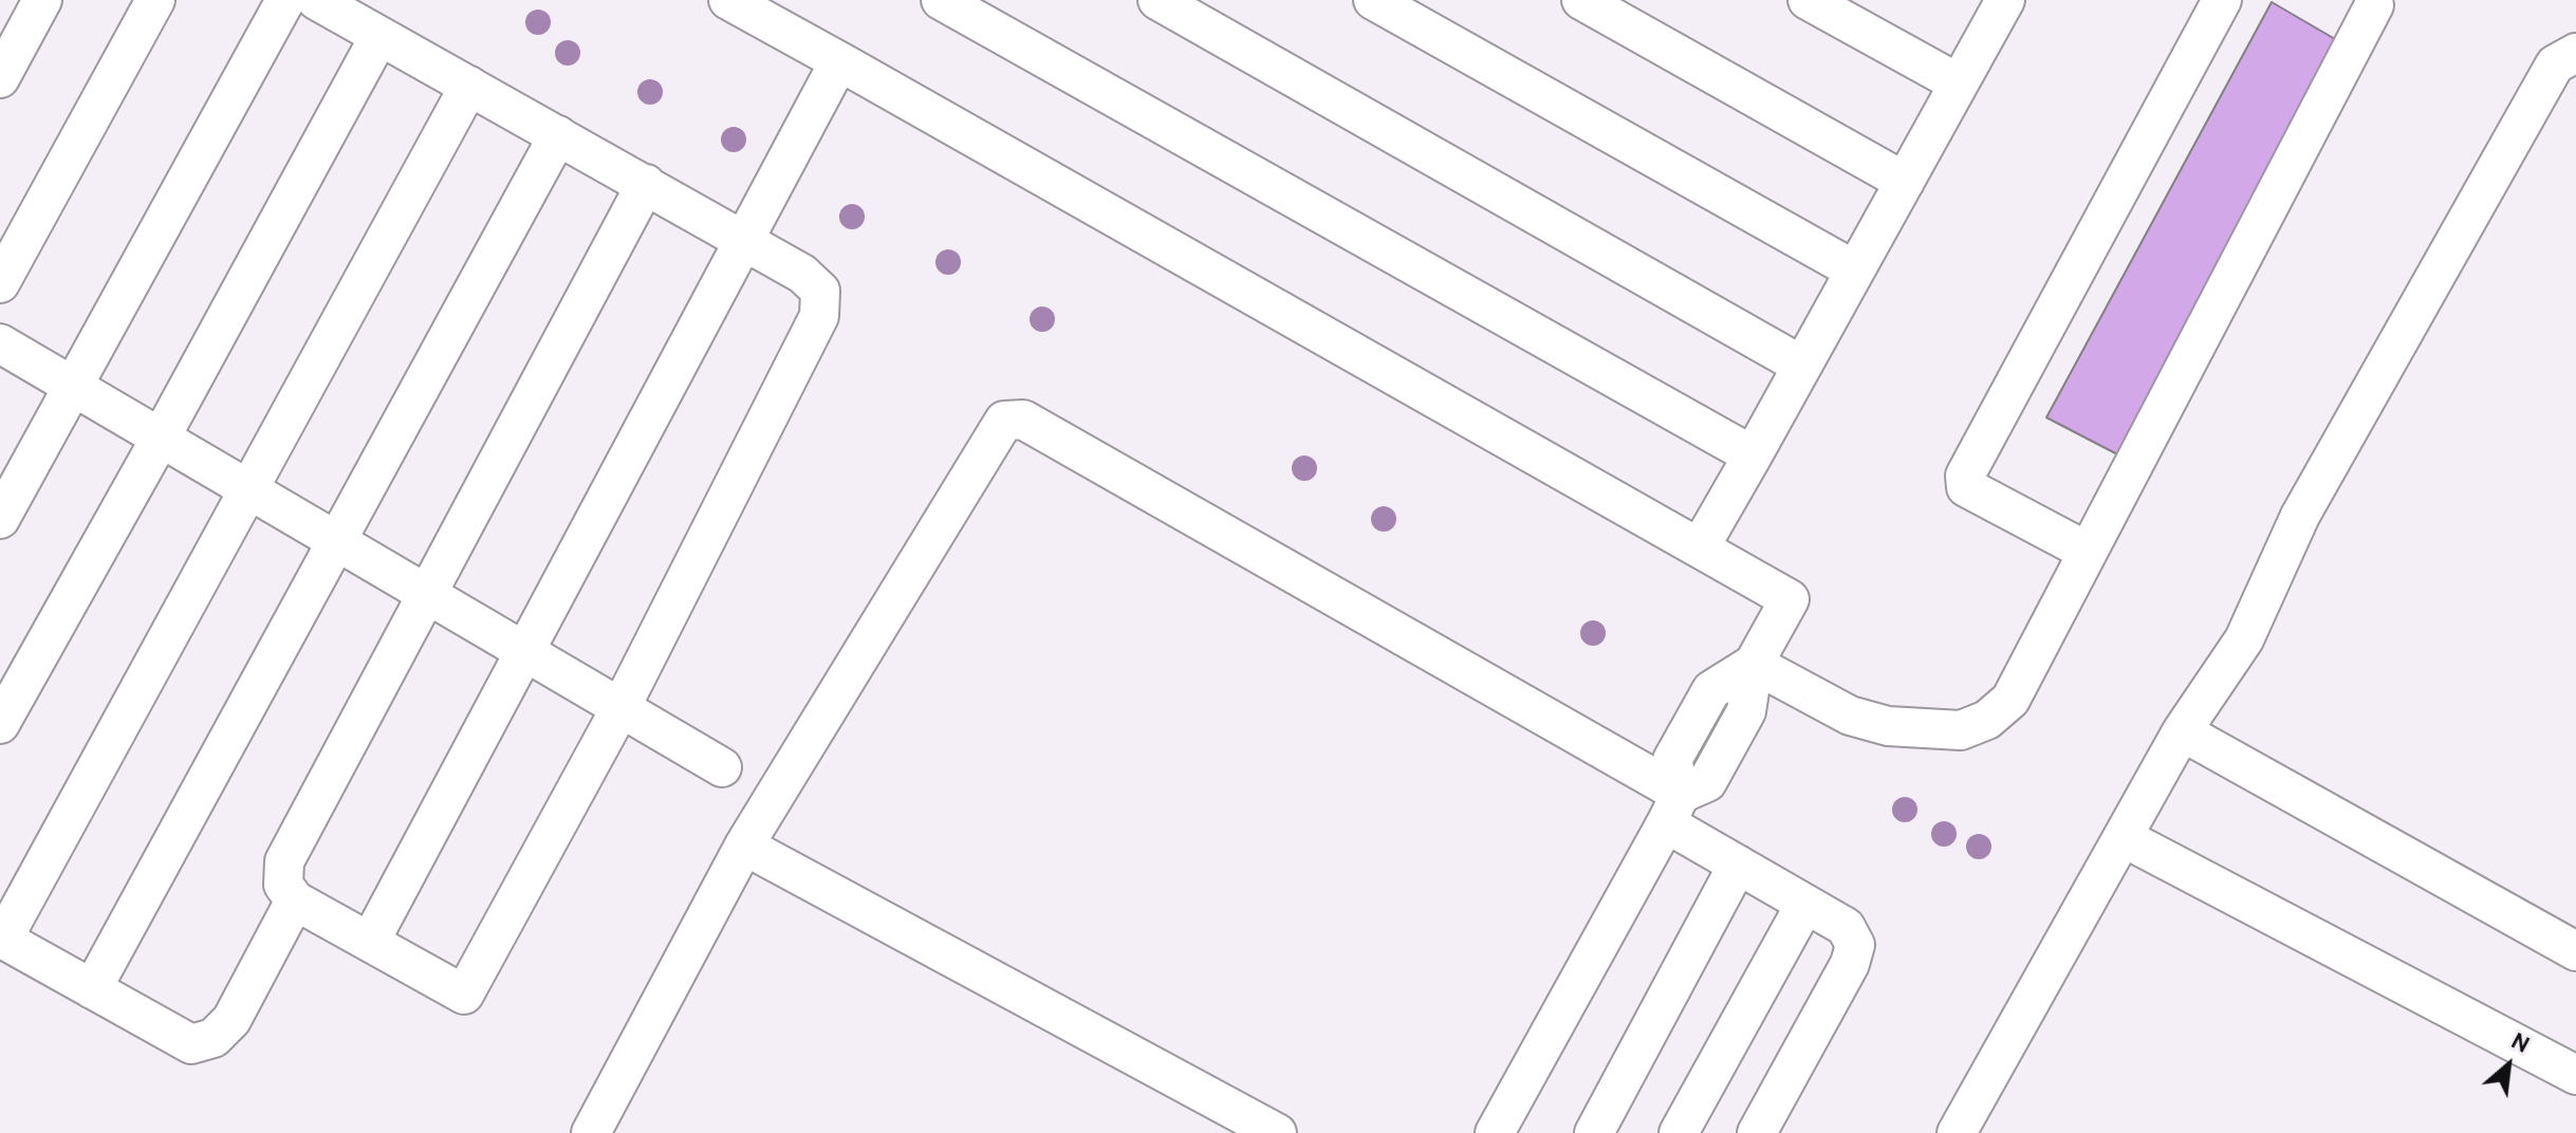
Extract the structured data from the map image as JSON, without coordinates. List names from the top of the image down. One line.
{"north":"top right"}
